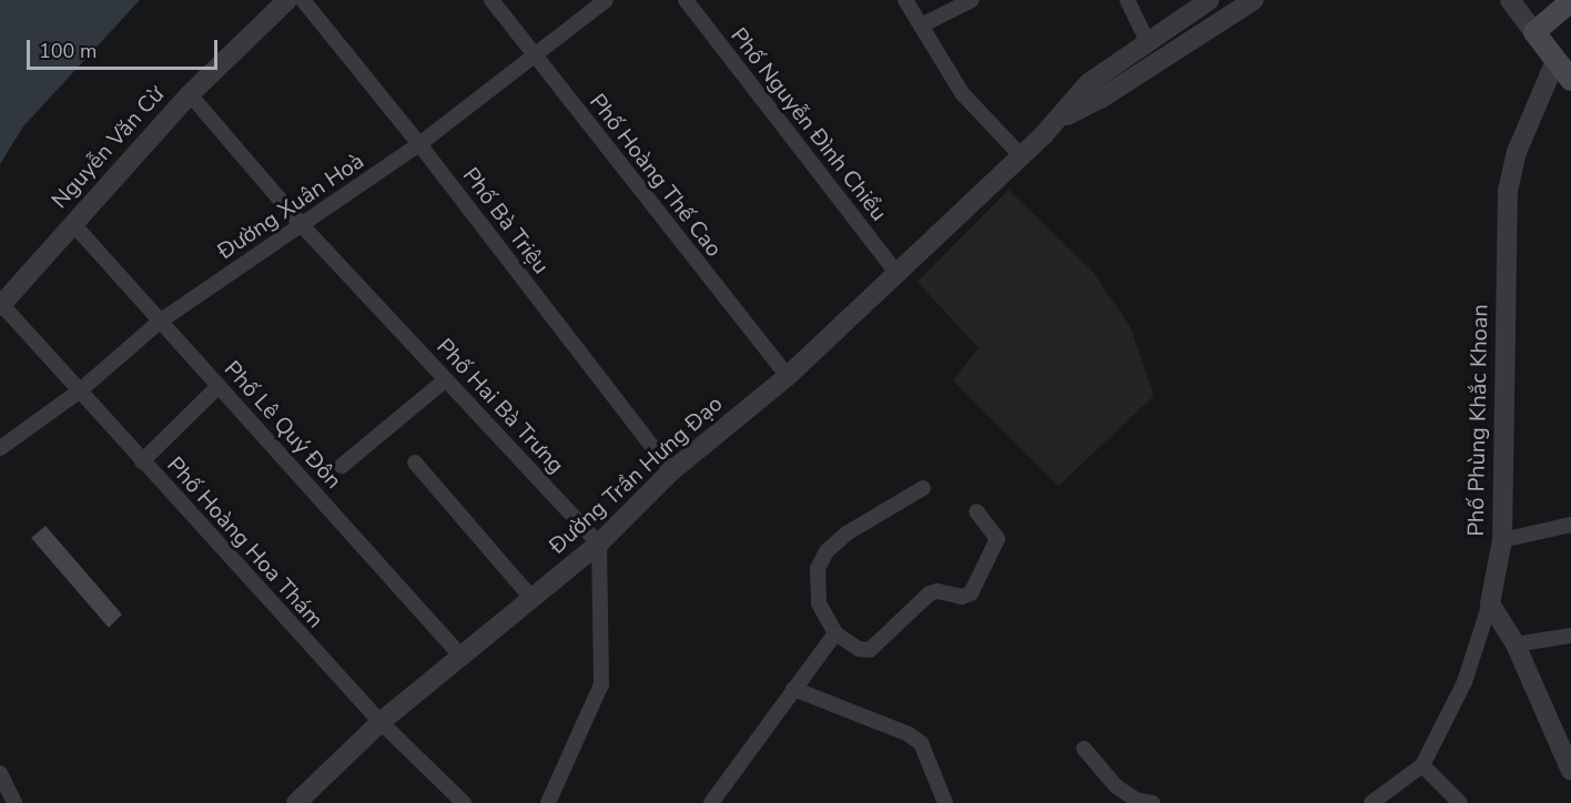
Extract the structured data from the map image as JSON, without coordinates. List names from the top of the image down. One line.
{"streets":{"street":["Phố Nguyễn Đình Chiểu","Nguyễn Văn Cừ","Phố Hoàng Thế Cao","Đường Xuân Hoà","Phố Bà Triệu","Phố Hai Bà Trưng","Phố Phùng Khắc Khoan","Phố Lê Quý Đôn","Đường Trần Hưng Đạo","Phố Hoàng Hoa Thám"]},"crossings":[["Phố Nguyễn Đình Chiểu","Đường Trần Hưng Đạo"],["Nguyễn Văn Cừ","Phố Hai Bà Trưng"],["Nguyễn Văn Cừ","Phố Lê Quý Đôn"],["Nguyễn Văn Cừ","Phố Hoàng Hoa Thám"],["Phố Hoàng Thế Cao","Đường Xuân Hoà"],["Phố Hoàng Thế Cao","Đường Trần Hưng Đạo"],["Đường Xuân Hoà","Phố Bà Triệu"],["Đường Xuân Hoà","Phố Hai Bà Trưng"],["Đường Xuân Hoà","Phố Lê Quý Đôn"],["Đường Xuân Hoà","Phố Hoàng Hoa Thám"],["Phố Bà Triệu","Đường Trần Hưng Đạo"],["Phố Hai Bà Trưng","Đường Trần Hưng Đạo"],["Phố Lê Quý Đôn","Đường Trần Hưng Đạo"],["Đường Trần Hưng Đạo","Phố Hoàng Hoa Thám"]],"scale_bar":"100 m"}
